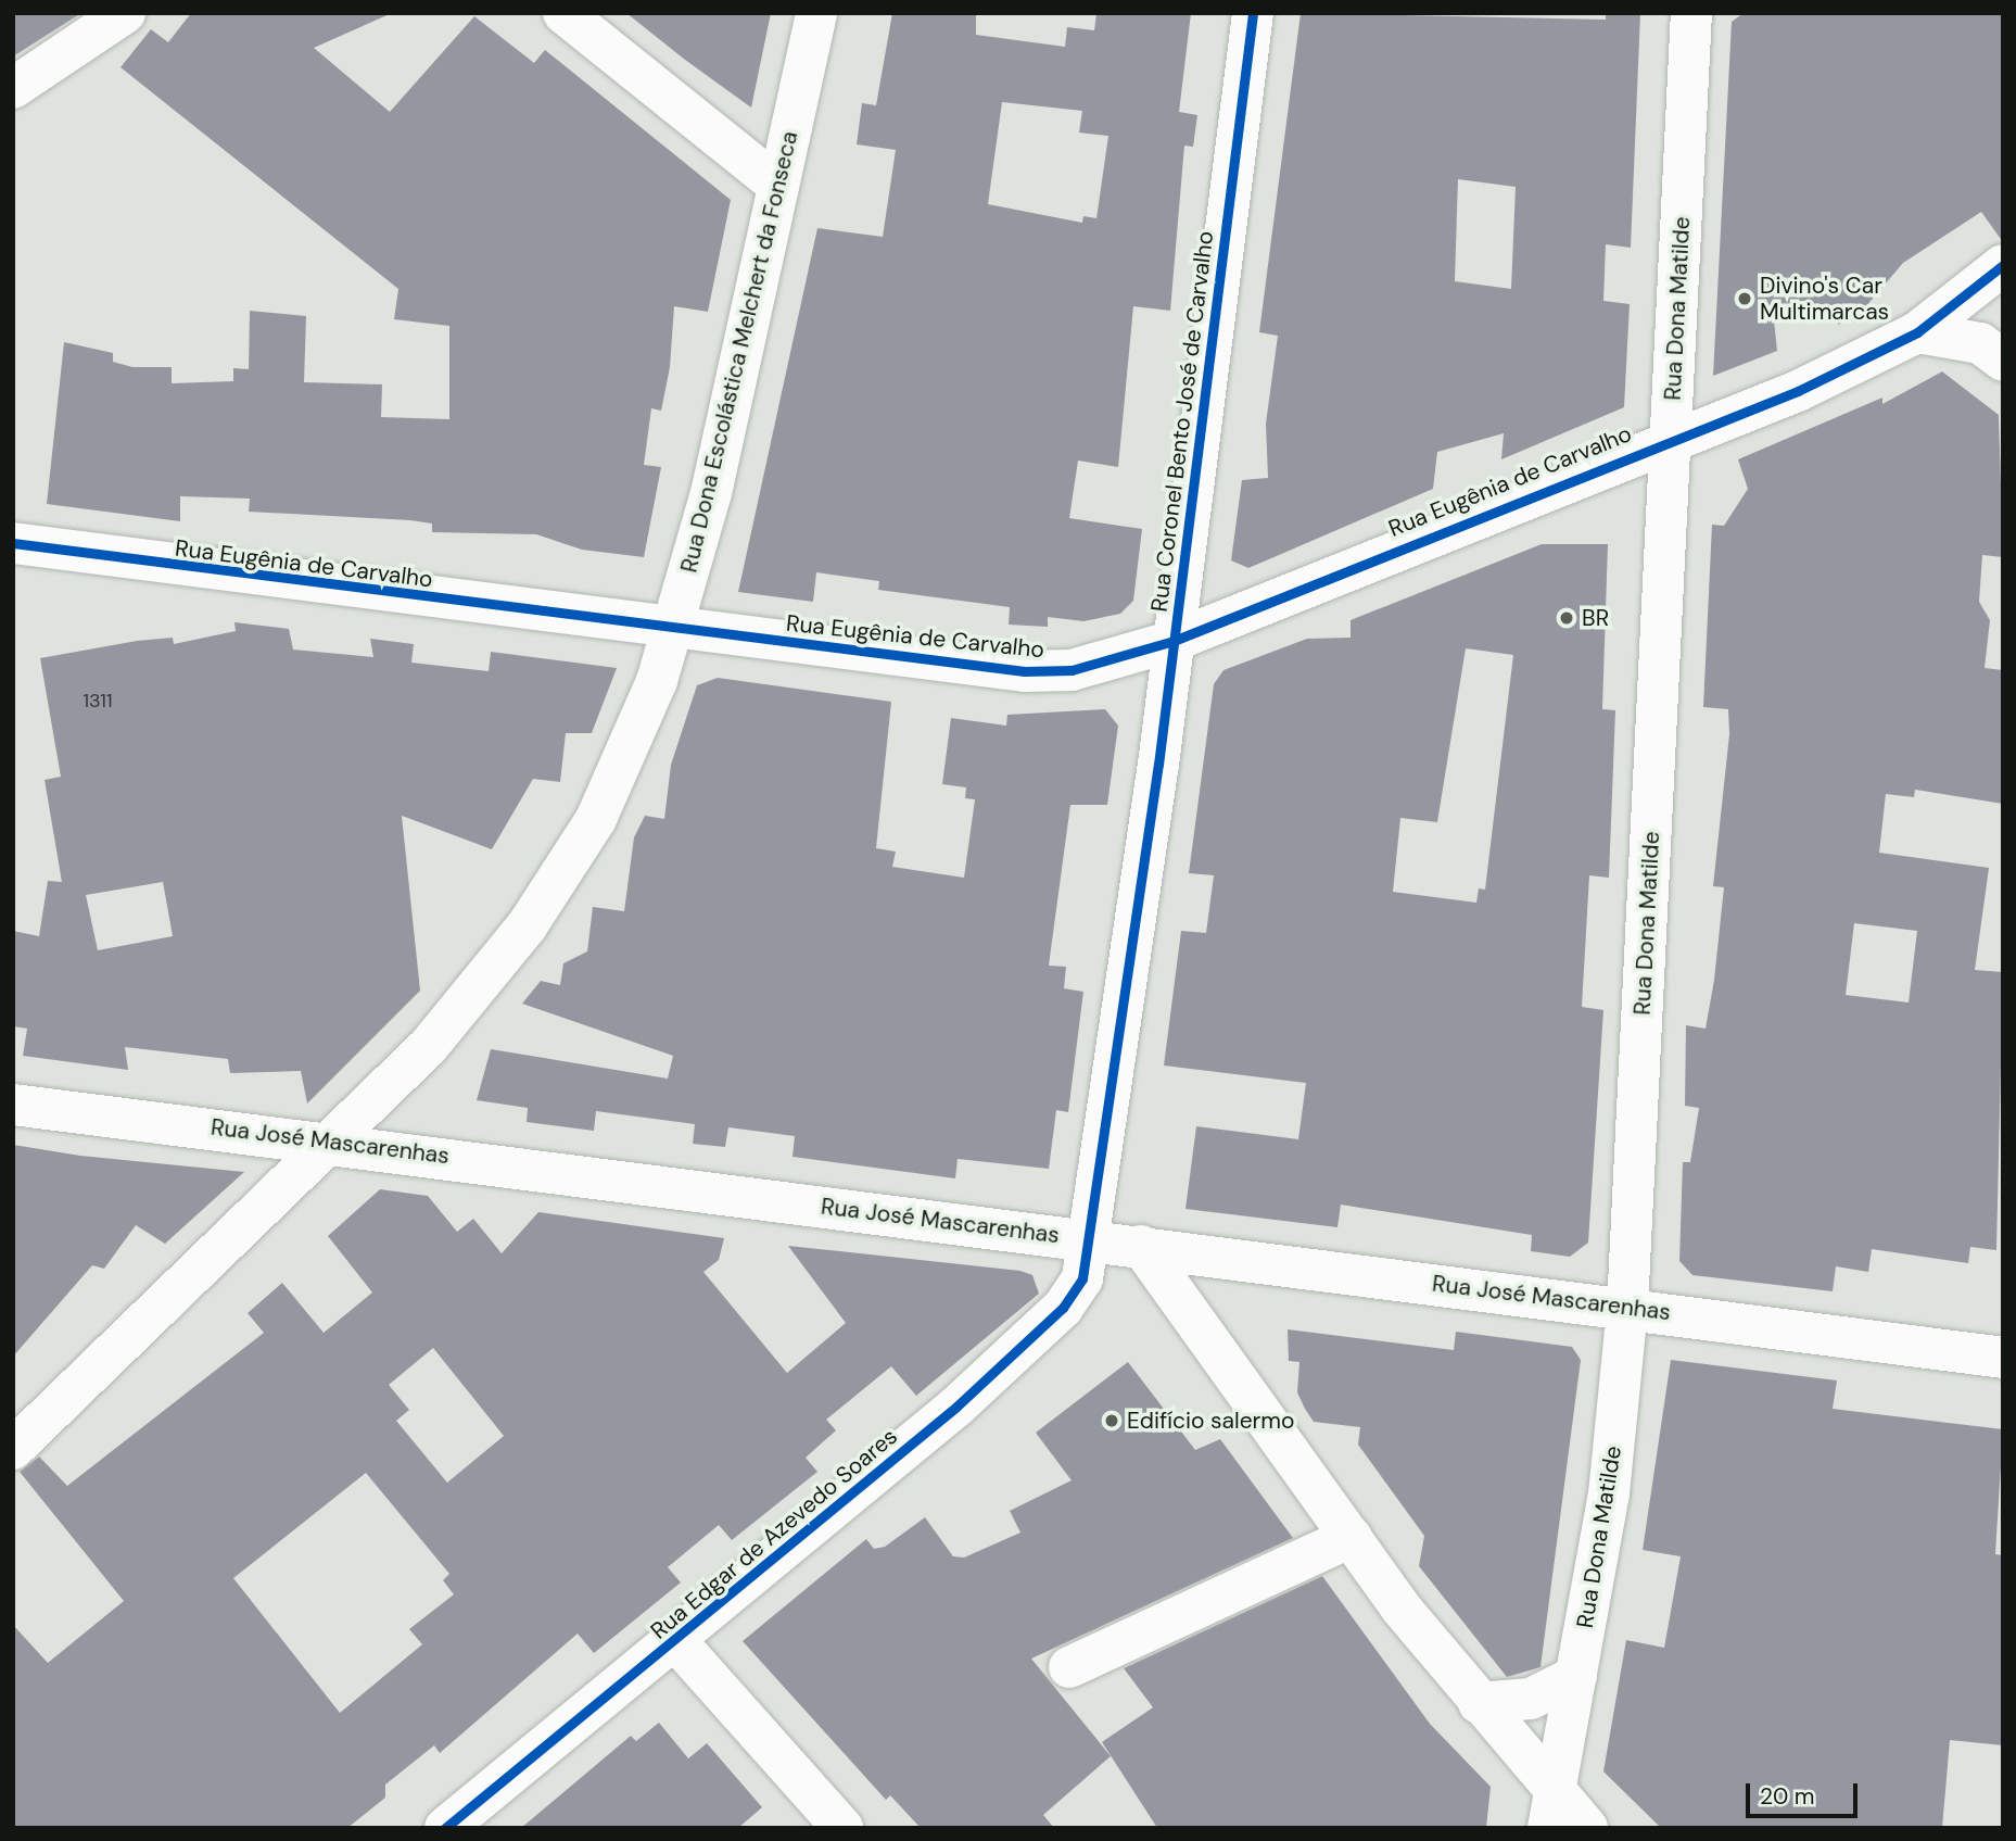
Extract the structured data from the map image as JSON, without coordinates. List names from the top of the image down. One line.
{"streets":{"street":["Rua Dona Matilde","Rua Dona Escolástica Melchert da Fonseca","Rua Coronel Bento José de Carvalho","Rua Eugênia de Carvalho","Rua José Mascarenhas","Rua Edgar de Azevedo Soares"]},"crossings":[["Rua Dona Matilde","Rua Eugênia de Carvalho"],["Rua Dona Matilde","Rua José Mascarenhas"],["Rua Dona Escolástica Melchert da Fonseca","Rua Eugênia de Carvalho"],["Rua Dona Escolástica Melchert da Fonseca","Rua José Mascarenhas"],["Rua Coronel Bento José de Carvalho","Rua Eugênia de Carvalho"],["Rua Coronel Bento José de Carvalho","Rua José Mascarenhas"],["Rua Coronel Bento José de Carvalho","Rua Edgar de Azevedo Soares"],["Rua José Mascarenhas","Rua Edgar de Azevedo Soares"]],"places":["Divino's Car Multimarcas","BR","Edifício salermo"],"house_numbers":["1311"],"scale_bar":"20 m"}
